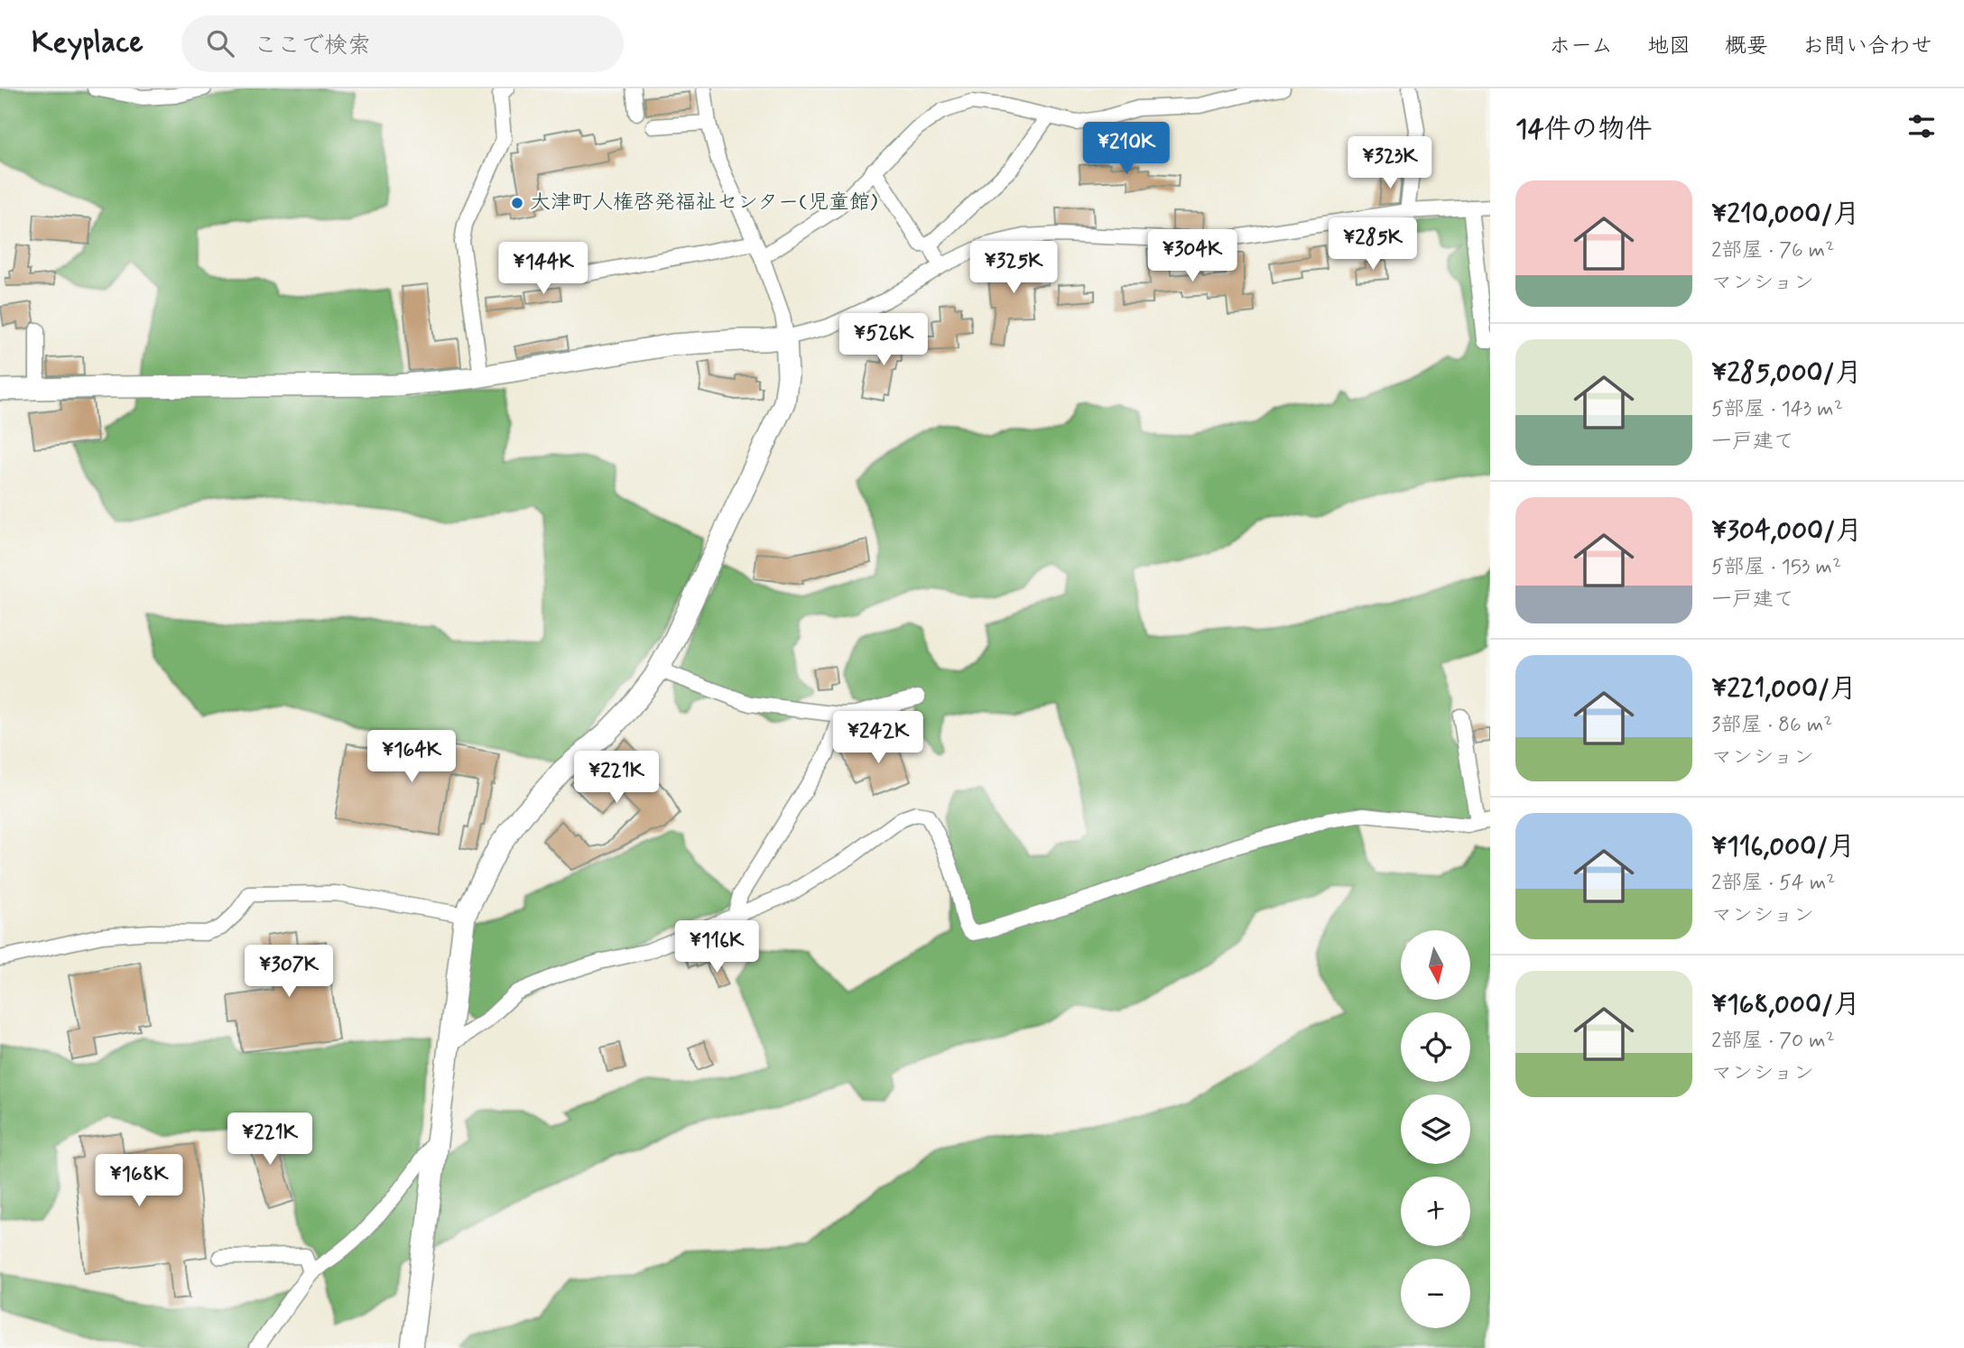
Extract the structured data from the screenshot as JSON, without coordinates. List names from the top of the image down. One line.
{"places":["大津町人権啓発福祉センター(児童館)"],"north":"bottom","page":{"header":"Keyplace","search":"ここで検索","nav":["ホーム","地図","概要","お問い合わせ"],"heading":"14件の物件","price":["¥210K","¥323K","¥285K","¥304K","¥325K","¥144K","¥526K","¥242K","¥164K","¥221K","¥116K","¥307K","¥221K","¥168K"],"list":[{"name":"¥210,000/月","note":"2部屋 · 76 m² · マンション"},{"name":"¥285,000/月","note":"5部屋 · 143 m² · 一戸建て"},{"name":"¥304,000/月","note":"5部屋 · 153 m² · 一戸建て"},{"name":"¥221,000/月","note":"3部屋 · 86 m² · マンション"},{"name":"¥116,000/月","note":"2部屋 · 54 m² · マンション"},{"name":"¥168,000/月","note":"2部屋 · 70 m² · マンション"}],"map_buttons":["+","−"]}}
